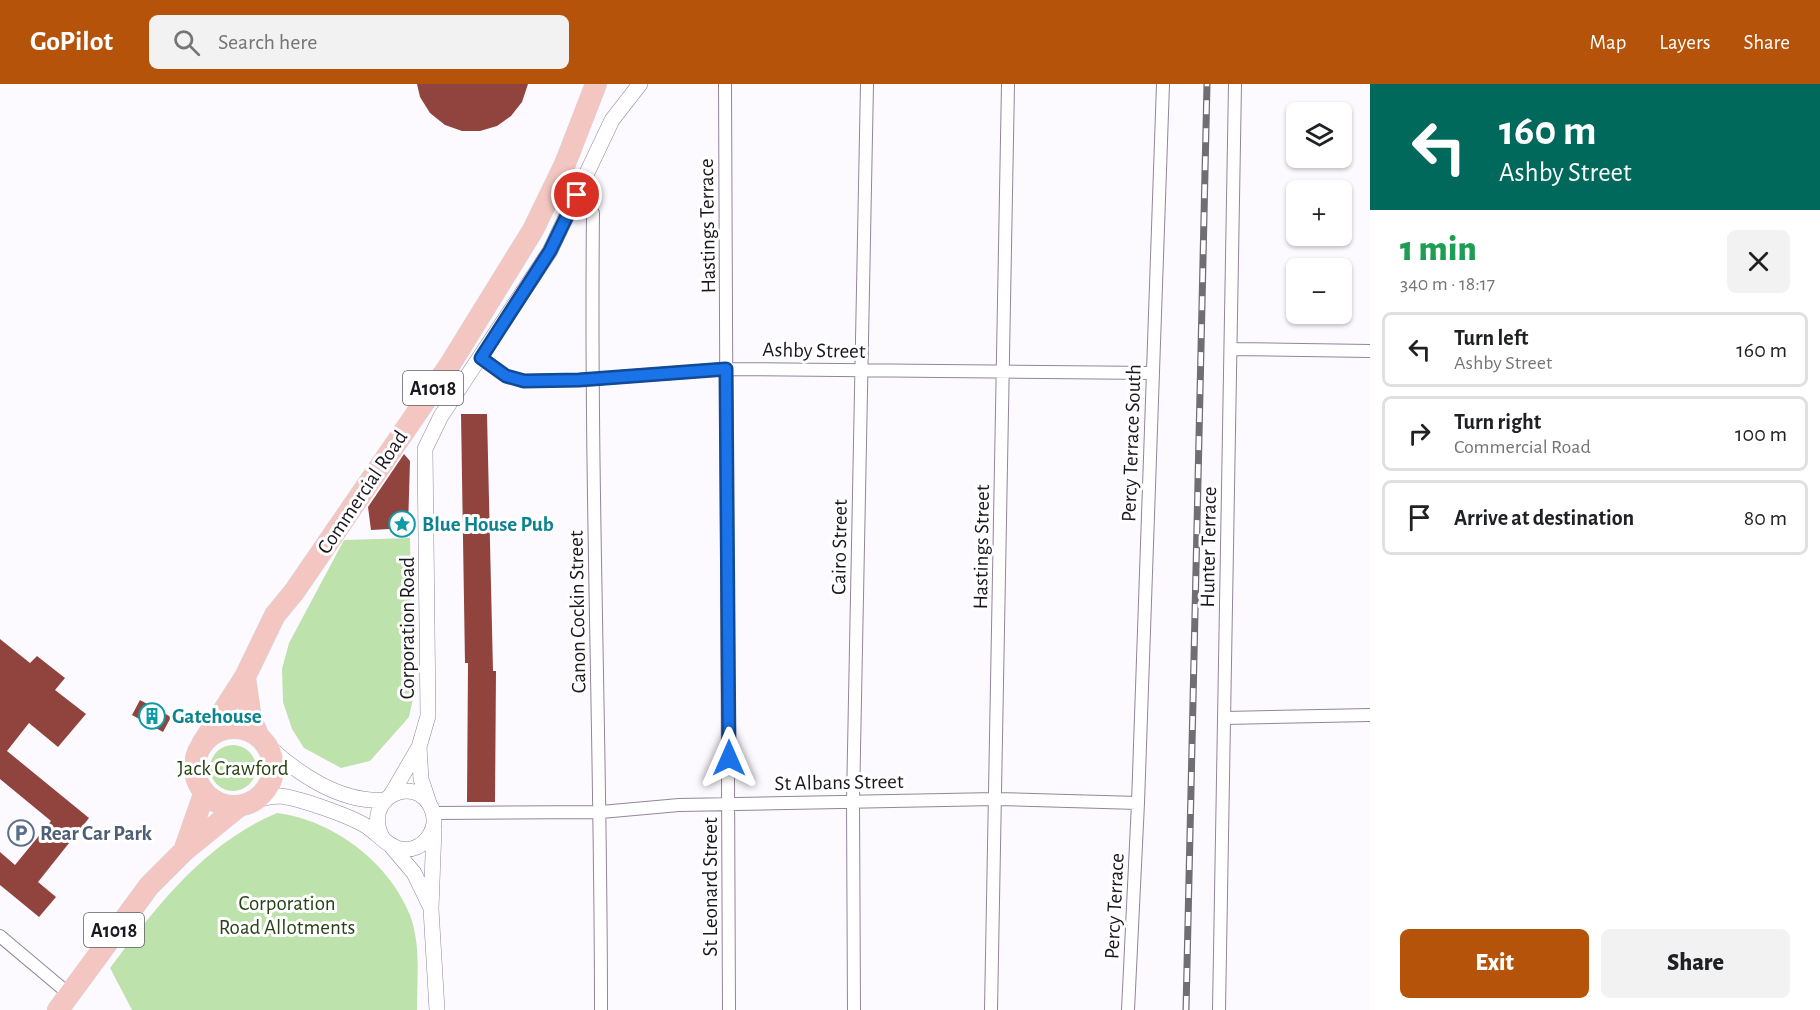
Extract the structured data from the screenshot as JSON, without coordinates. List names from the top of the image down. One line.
{"streets":{"highway":["A1018","Commercial Road"],"street":["Hastings Terrace","Ashby Street","Percy Terrace South","Cairo Street","Hastings Street","Hunter Terrace","Canon Cockin Street","Corporation Road","St Albans Street","St Leonard Street","Percy Terrace"]},"crossings":[["Hastings Terrace","Ashby Street"],["Hastings Terrace","St Leonard Street"],["Ashby Street","Percy Terrace South"],["Ashby Street","Commercial Road"],["Ashby Street","Cairo Street"],["Ashby Street","Hastings Street"],["Ashby Street","Canon Cockin Street"],["Ashby Street","St Leonard Street"],["A1018","Commercial Road"],["A1018","Corporation Road"],["Percy Terrace South","St Albans Street"],["Percy Terrace South","Percy Terrace"],["Commercial Road","Corporation Road"],["Cairo Street","St Albans Street"],["Hastings Street","St Albans Street"],["Canon Cockin Street","St Albans Street"],["Corporation Road","St Albans Street"],["St Albans Street","St Leonard Street"],["St Albans Street","Percy Terrace"]],"parks":["Jack Crawford","Corporation Road Allotments"],"places":{"place":["Blue House Pub"],"building":["Gatehouse"],"parking":["Rear Car Park"]},"page":{"header":"GoPilot","search":"Search here","nav":["Map","Layers","Share"],"turn":["160 m","Ashby Street"],"map_buttons":["+","−"],"heading":["1 min","340 m · 18:17"],"list":[{"name":"Turn left","note":"Ashby Street","value":"160 m"},{"name":"Turn right","note":"Commercial Road","value":"100 m"},{"name":"Arrive at destination","value":"80 m"}],"buttons":["Exit","Share"]}}
